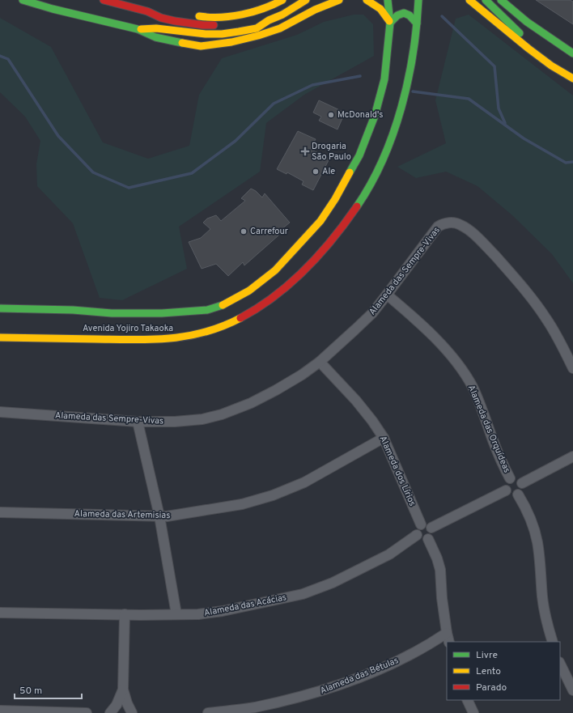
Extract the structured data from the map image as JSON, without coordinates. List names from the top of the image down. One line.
{"streets":{"main road":["Avenida Yojiro Takaoka"],"street":["Alameda das Sempre-Vivas","Alameda das Orquídeas","Alameda dos Lírios","Alameda das Artemisias","Alameda das Acácias","Alameda das Bétulas"]},"crossings":[["Alameda das Sempre-Vivas","Alameda das Orquídeas"],["Alameda das Sempre-Vivas","Alameda dos Lírios"],["Alameda dos Lírios","Alameda das Artemisias"],["Alameda dos Lírios","Alameda das Acácias"]],"places":{"other":["McDonald's","Ale","Carrefour"],"health":["Drogaria São Paulo"]},"legend":["Livre","Lento","Parado"],"scale_bar":"50 m"}
